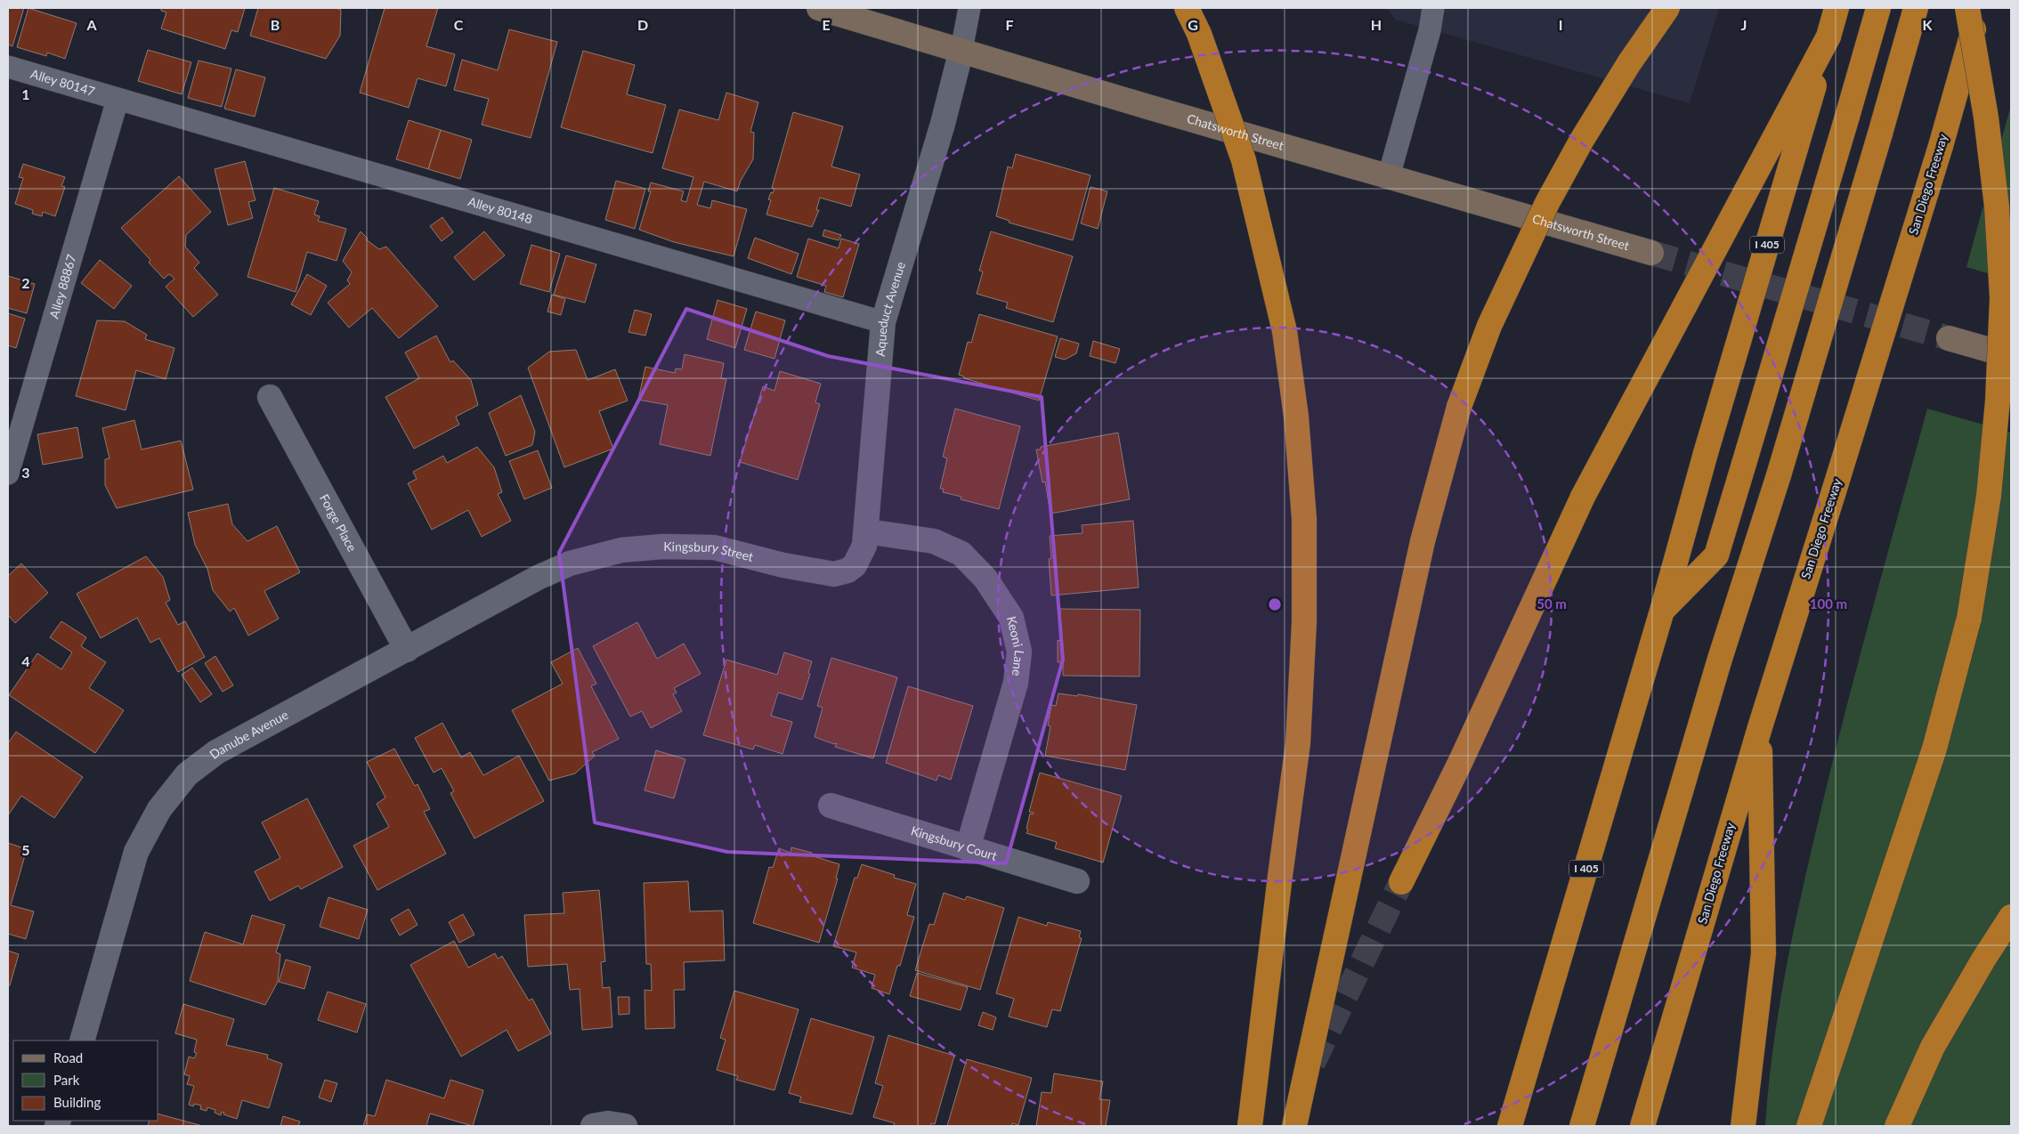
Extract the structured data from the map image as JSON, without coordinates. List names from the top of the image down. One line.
{"streets":{"highway":["San Diego Freeway","I 405"],"main road":["Chatsworth Street"],"street":["Aqueduct Avenue","Forge Place","Kingsbury Street","Keoni Lane","Danube Avenue","Kingsbury Court"],"lane":["Alley 80147","Alley 80148","Alley 88867"]},"crossings":[["Alley 80147","Alley 80148"],["Alley 80147","Alley 88867"],["Chatsworth Street","Aqueduct Avenue"],["Alley 80148","Alley 88867"],["Alley 80148","Aqueduct Avenue"],["Aqueduct Avenue","Kingsbury Street"],["Aqueduct Avenue","Keoni Lane"],["Forge Place","Danube Avenue"],["Kingsbury Street","Danube Avenue"],["Keoni Lane","Kingsbury Court"]],"legend":["Road","Park","Building"],"grid":{"columns":["A","B","C","D","E","F","G","H","I","J","K"],"rows":["1","2","3","4","5"]},"rings":["50 m","100 m"]}
